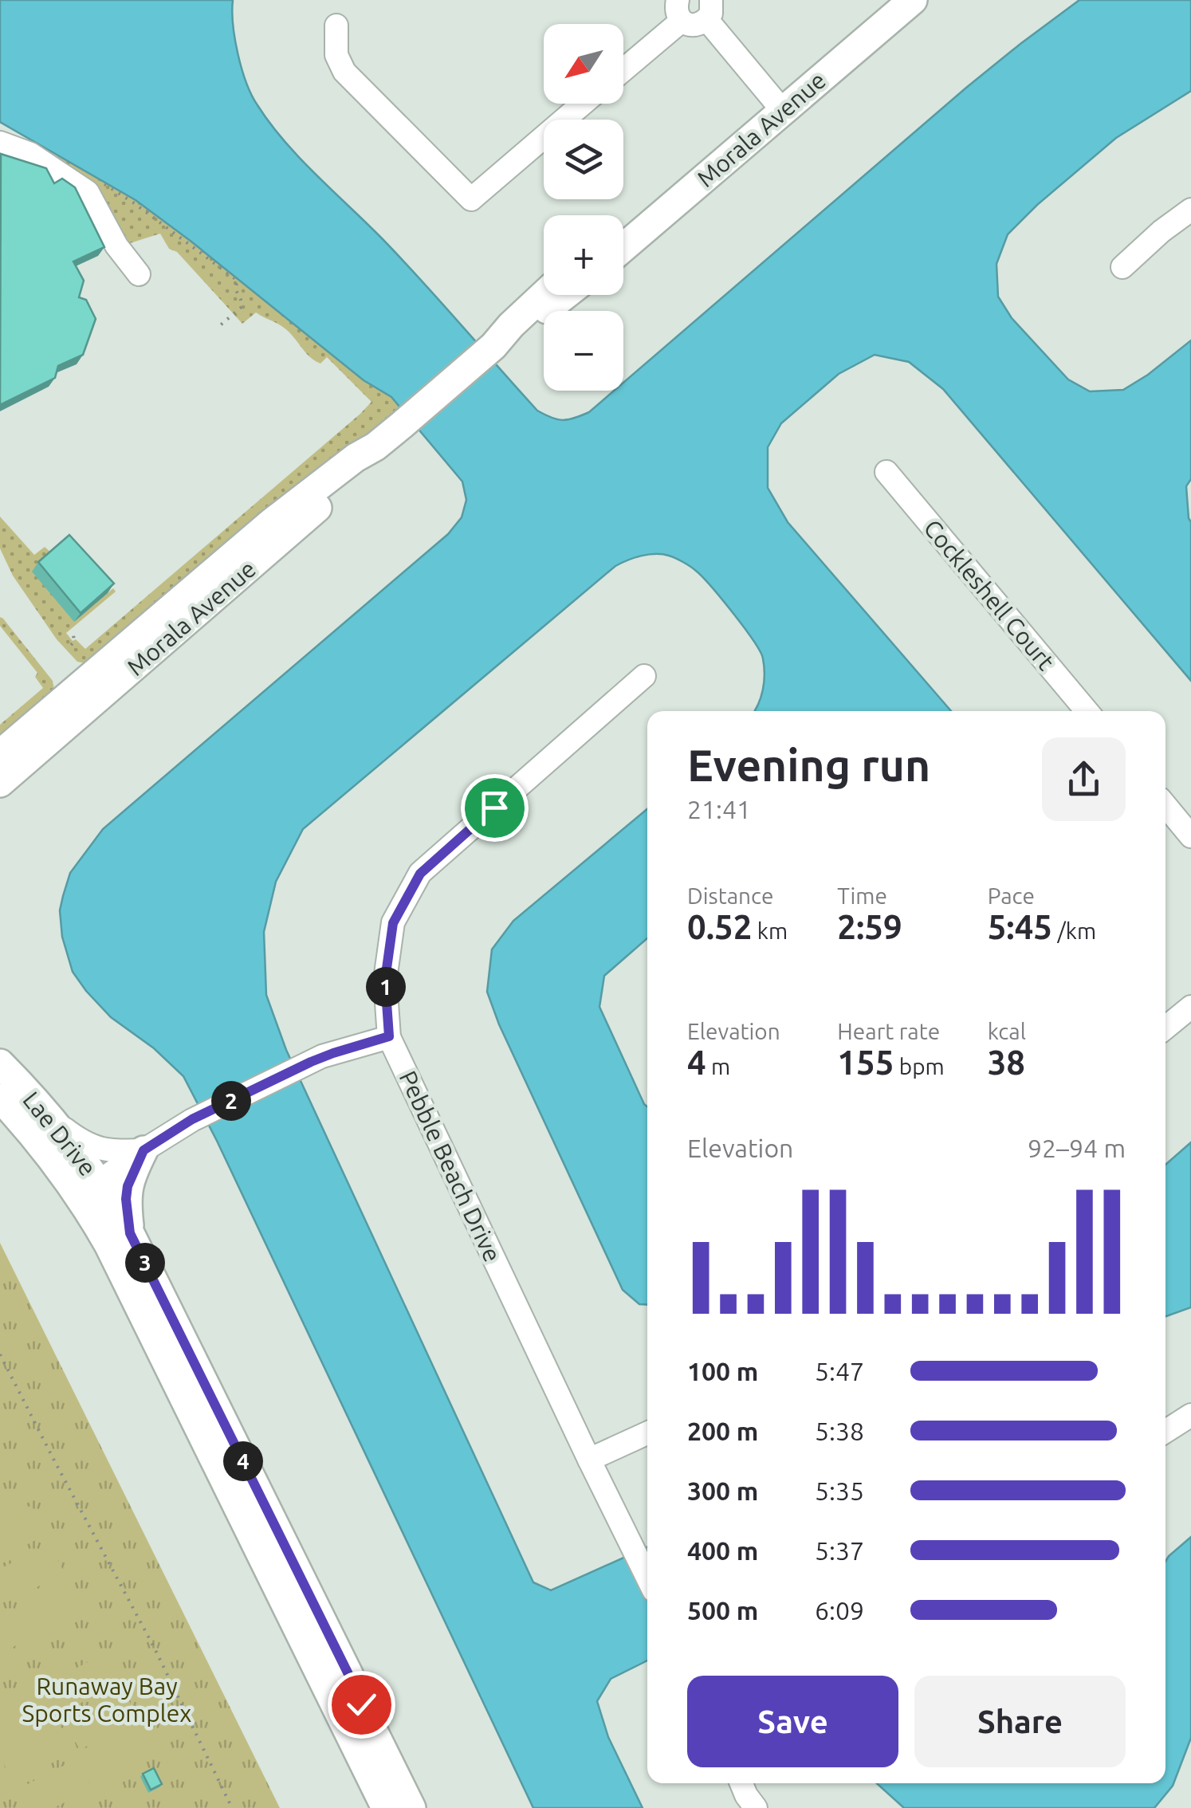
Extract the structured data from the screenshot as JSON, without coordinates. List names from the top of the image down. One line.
{"streets":{"main road":["Morala Avenue","Lae Drive"],"street":["Cockleshell Court","Pebble Beach Drive"]},"parks":["Runaway Bay Sports Complex"],"north":"bottom left","page":{"map_buttons":["+","−"],"heading":["Evening run","21:41"],"stats":[["Distance","0.52 km"],["Time","2:59"],["Pace","5:45 /km"],["Elevation","4 m"],["Heart rate","155 bpm"],["kcal","38"]],"pins":["1","2","3","4"],"chart":["Elevation","92–94 m"],"list":[{"name":"100 m","note":"5:47"},{"name":"200 m","note":"5:38"},{"name":"300 m","note":"5:35"},{"name":"400 m","note":"5:37"},{"name":"500 m","note":"6:09"}],"buttons":["Save","Share"]}}
